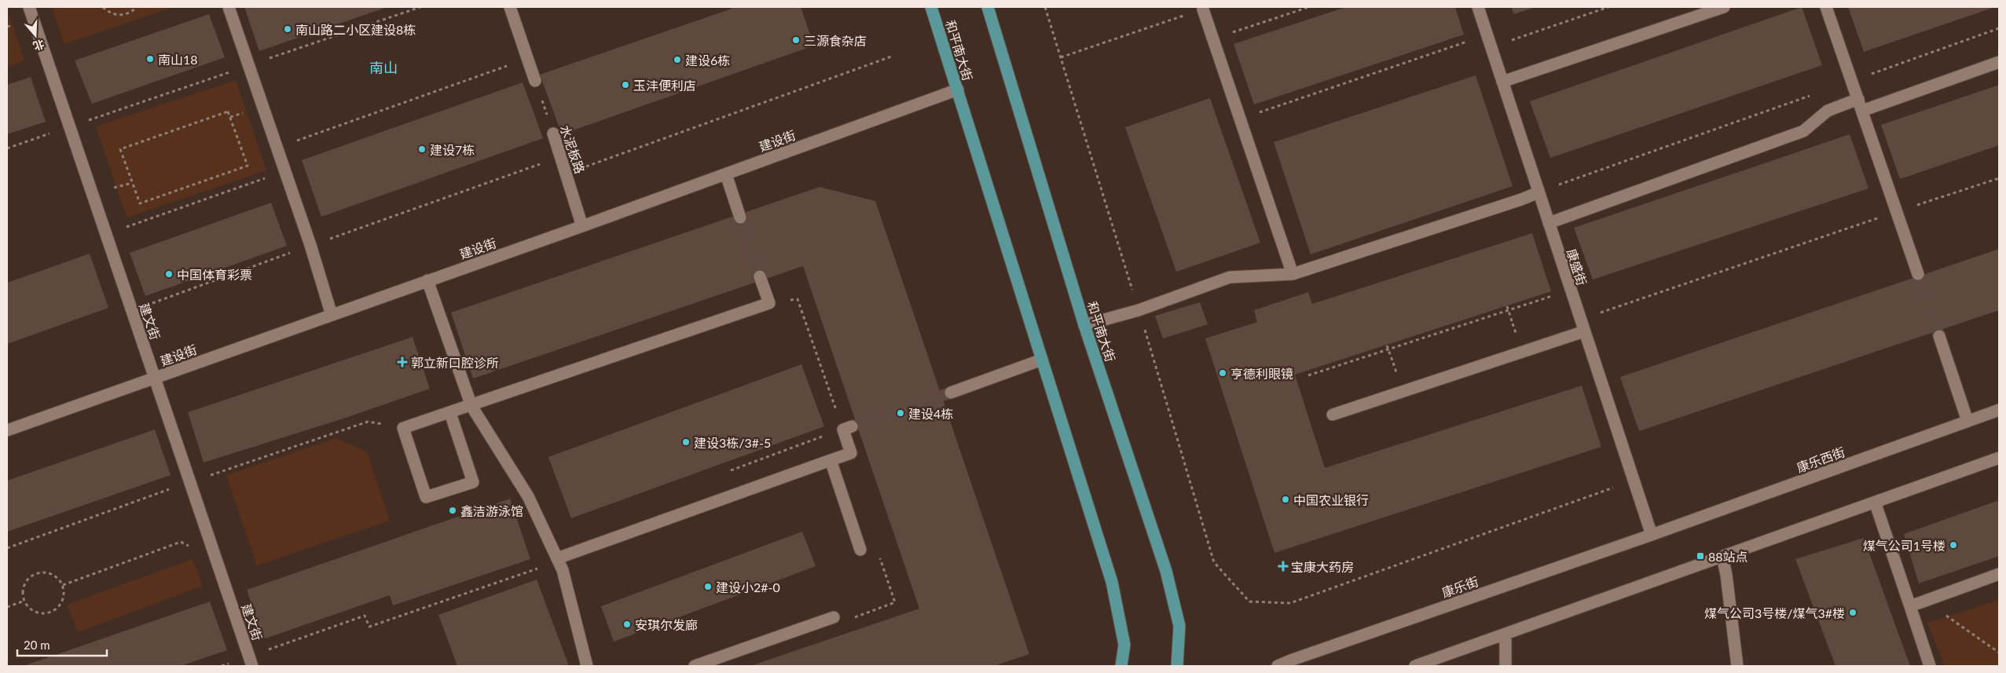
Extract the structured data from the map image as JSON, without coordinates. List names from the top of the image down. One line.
{"streets":{"main road":["和平南大街"],"street":["建设街","水泥板路","康盛街","建文街","康乐西街","康乐街"]},"crossings":[["和平南大街","建设街"],["建设街","水泥板路"],["建设街","建文街"],["康盛街","康乐西街"],["康盛街","康乐街"],["康乐西街","康乐街"]],"districts":["南山"],"places":{"other":["南山路二小区建设8栋","三源食杂店","南山18","建设6栋","玉沣便利店","建设7栋","中国体育彩票","亨德利眼镜","建设4栋","建设3栋/3#-5","中国农业银行","鑫洁游泳馆","煤气公司1号楼","建设小2#-0","煤气公司3号楼/煤气3#楼","安琪尔发廊"],"health":["郭立新口腔诊所","宝康大药房"],"transit":["88站点"]},"scale_bar":"20 m","north":"bottom"}
